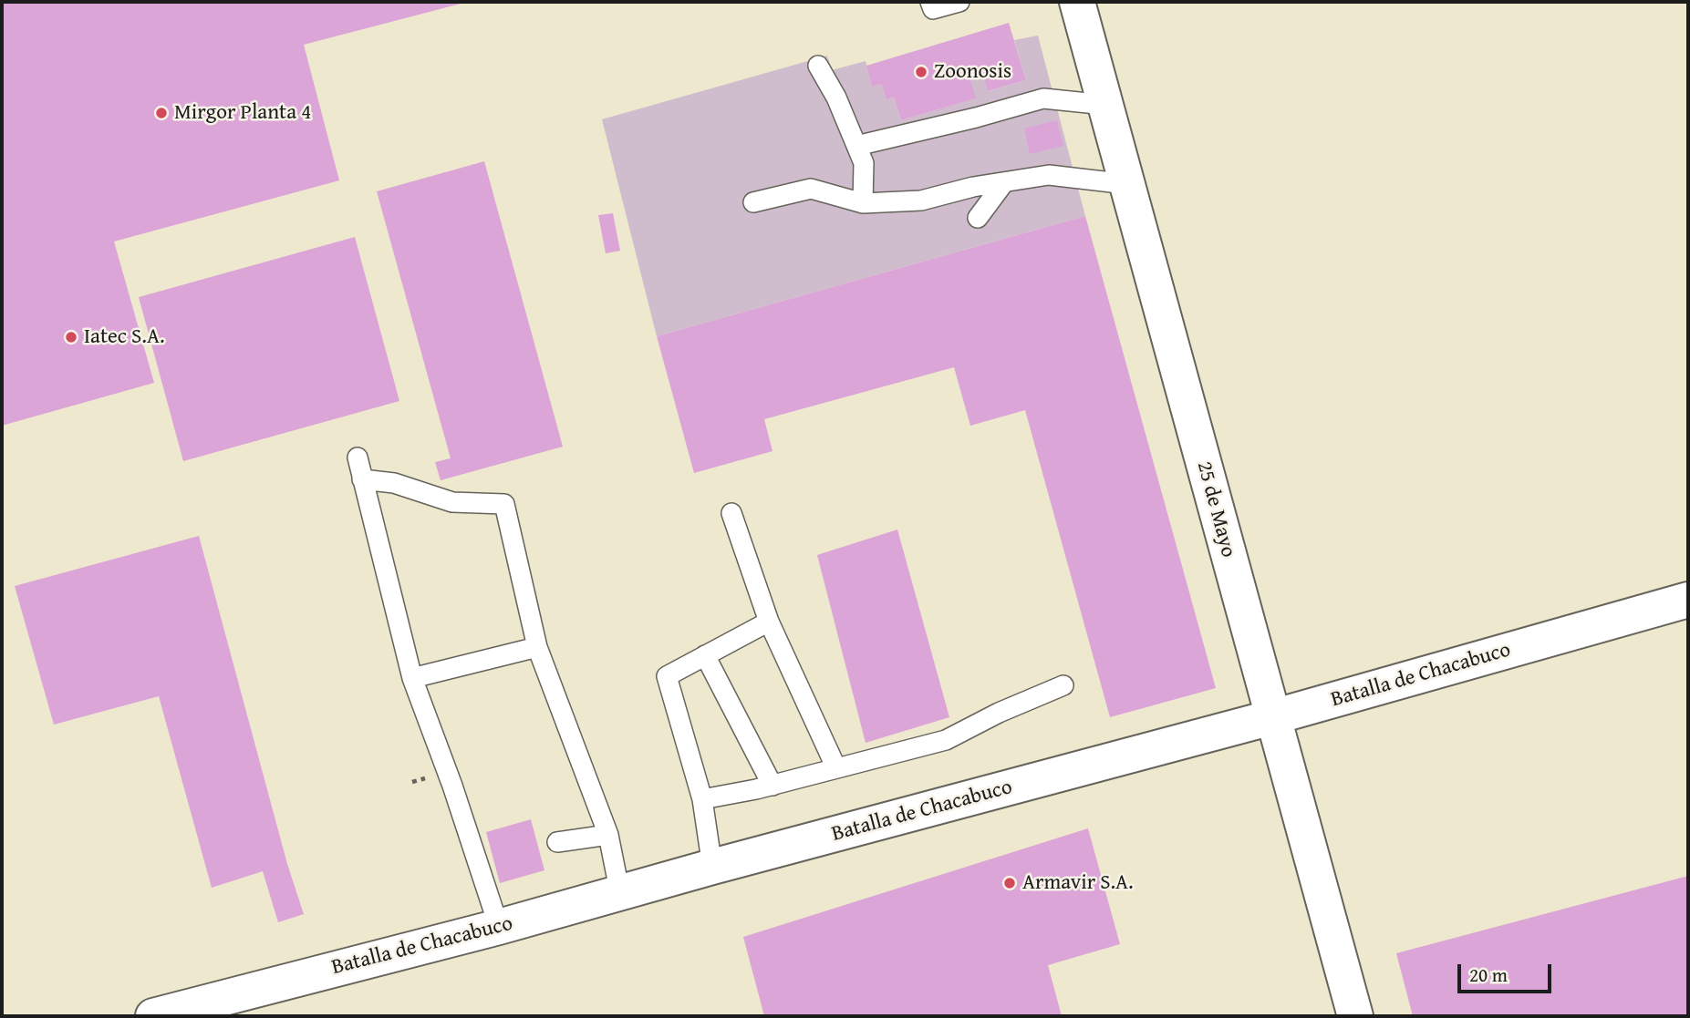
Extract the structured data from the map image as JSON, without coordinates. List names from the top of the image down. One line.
{"streets":{"street":["25 de Mayo","Batalla de Chacabuco"]},"crossings":[["25 de Mayo","Batalla de Chacabuco"]],"places":["Zoonosis","Mirgor Planta 4","Iatec S.A.","Armavir S.A."],"scale_bar":"20 m"}
